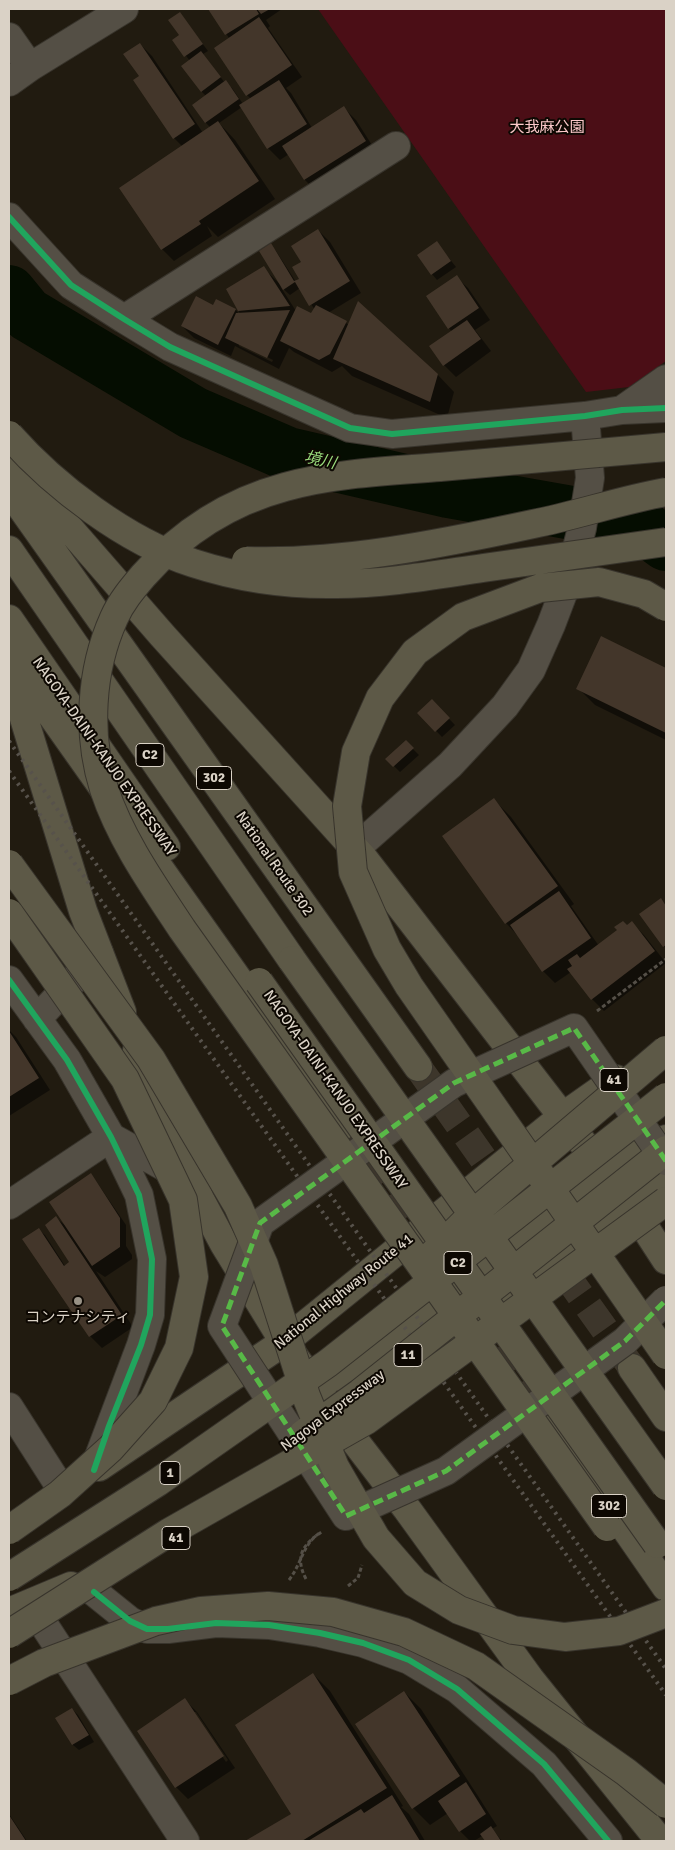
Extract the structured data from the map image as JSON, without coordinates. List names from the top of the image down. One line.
{"streets":{"highway":["C2","NAGOYA-DAINI-KANJO EXPRESSWAY","302","National Route 302","41","National Highway Route 41","11","Nagoya Expressway","1"]},"crossings":[["41","Nagoya Expressway"]],"water":["境川"],"parks":["大我麻公園"],"places":["コンテナシティ"]}
